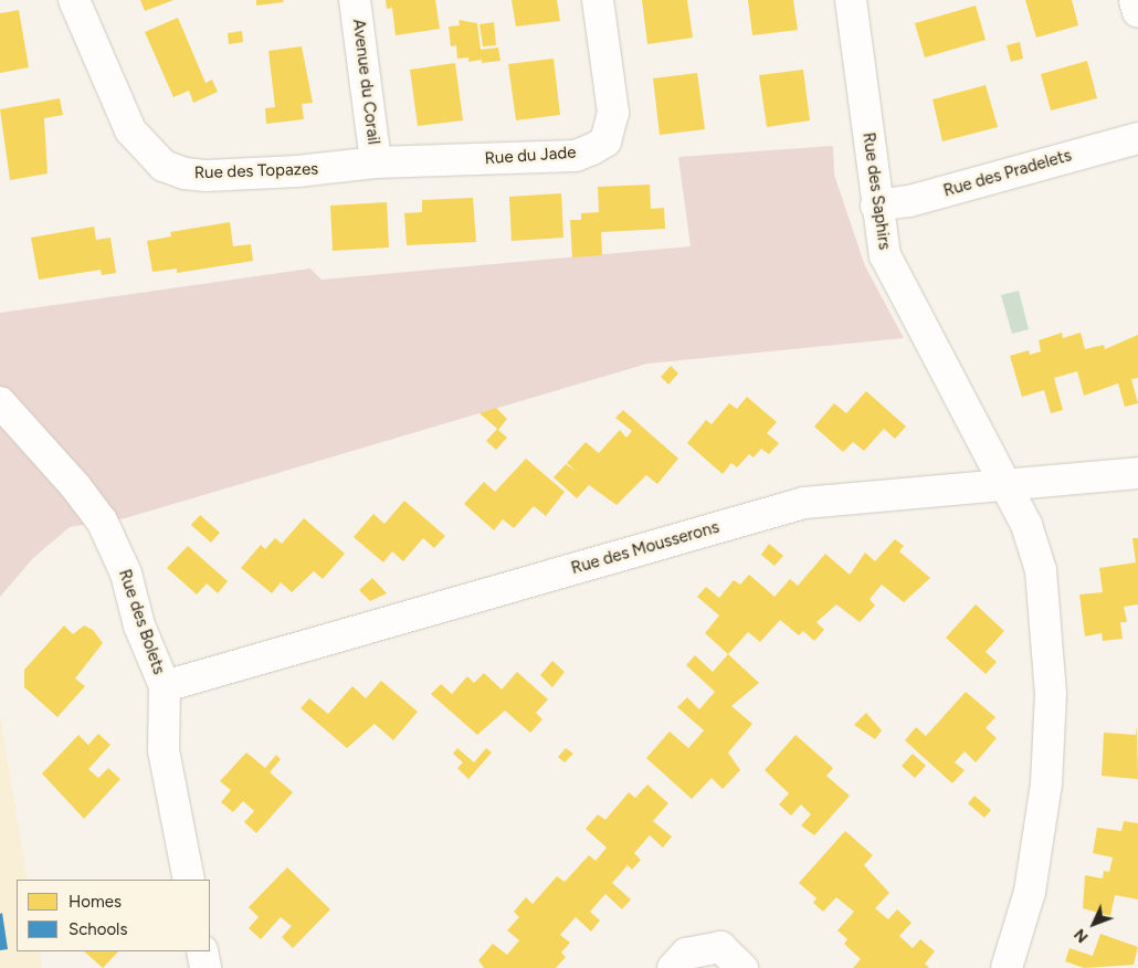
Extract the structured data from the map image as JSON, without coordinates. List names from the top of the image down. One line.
{"streets":{"street":["Avenue du Corail","Rue du Jade","Rue des Topazes","Rue des Pradelets","Rue des Saphirs","Rue des Mousserons","Rue des Bolets"]},"crossings":[["Avenue du Corail","Rue du Jade"],["Avenue du Corail","Rue des Topazes"],["Rue du Jade","Rue des Topazes"],["Rue des Pradelets","Rue des Saphirs"],["Rue des Saphirs","Rue des Mousserons"],["Rue des Mousserons","Rue des Bolets"]],"legend":["Homes","Schools"],"north":"bottom left"}
